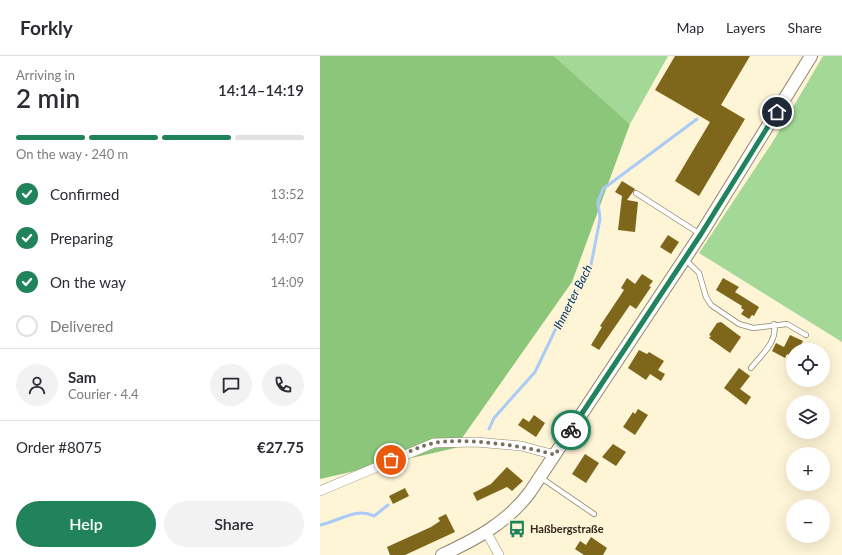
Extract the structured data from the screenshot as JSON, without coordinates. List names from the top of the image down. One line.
{"water":["Ihmerter Bach"],"places":{"bus stop":["Haßbergstraße"]},"page":{"header":"Forkly","nav":["Map","Layers","Share"],"heading":["2 min","Arriving in","14:14–14:19"],"panel":["Sam","Courier · 4.4","Order #8075","€27.75"],"bar":"On the way · 240 m","list":[["Confirmed","13:52"],["Preparing","14:07"],["On the way","14:09"],"Delivered"],"map_buttons":["+","−"],"buttons":["Help","Share"]}}
